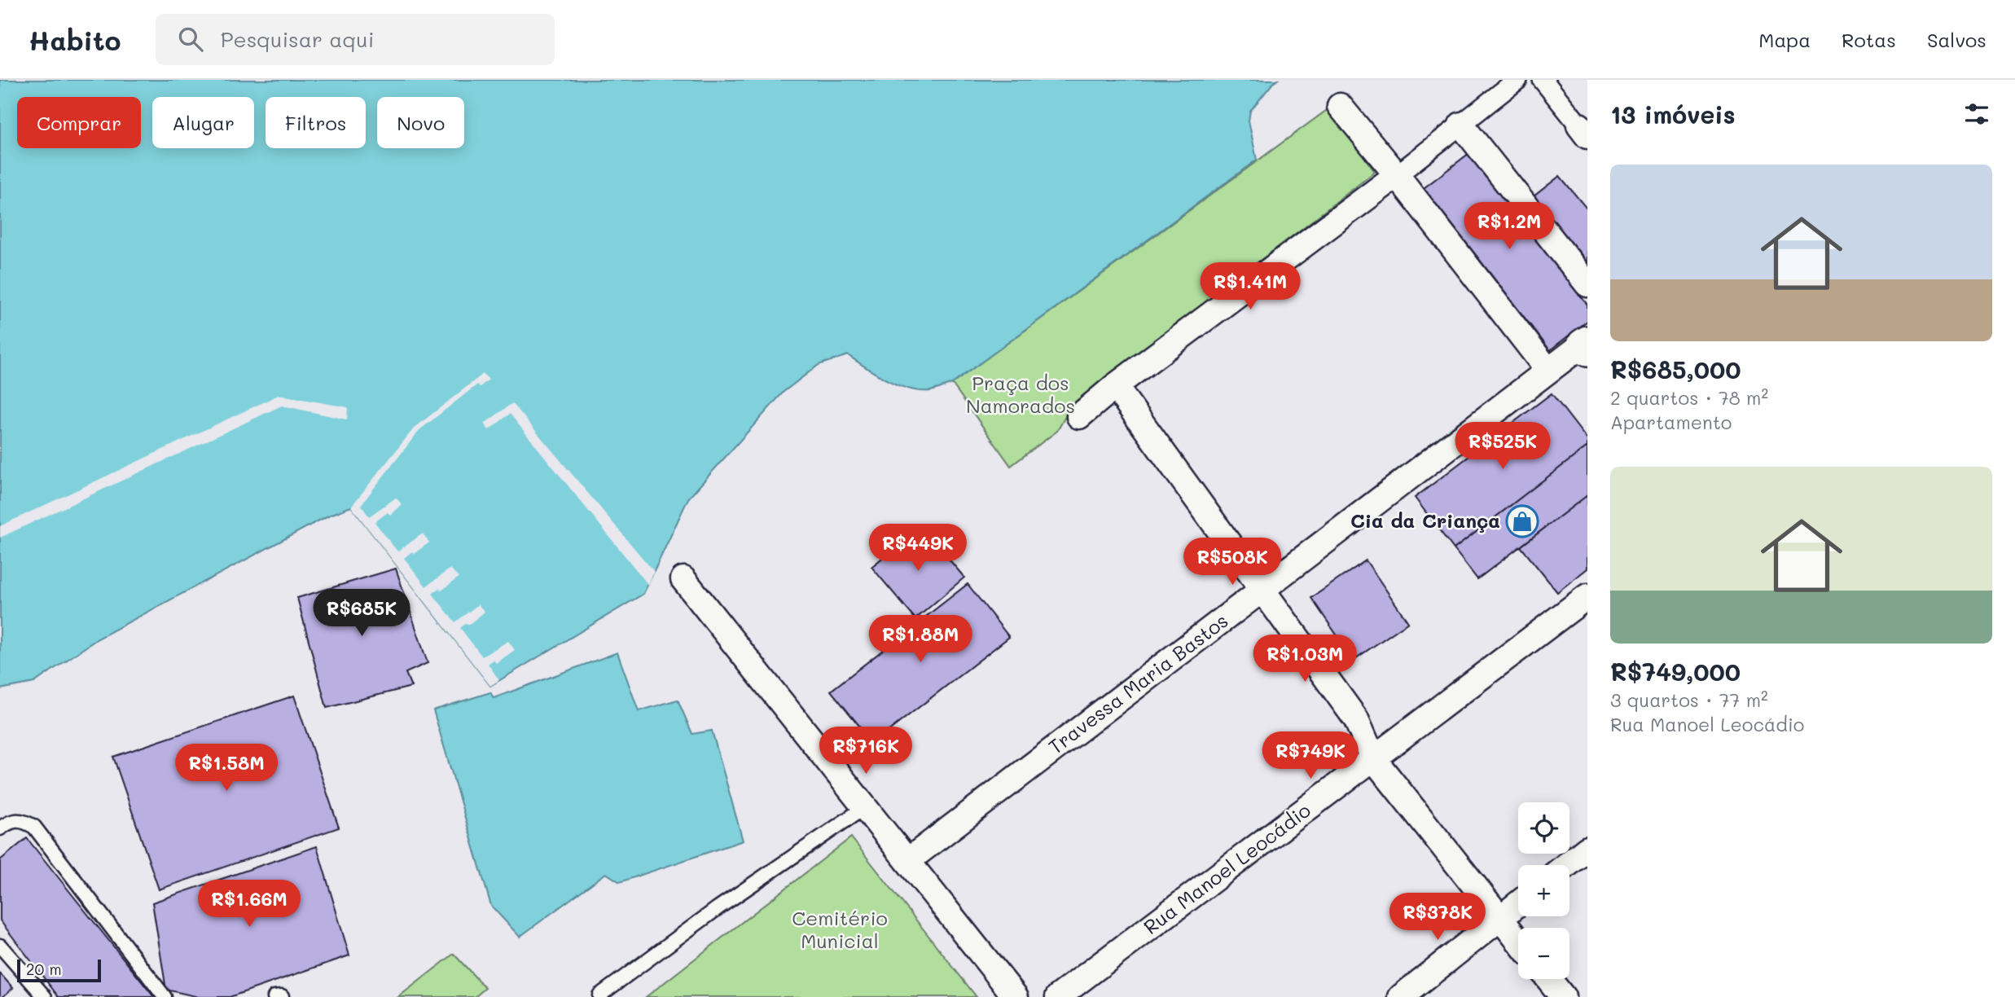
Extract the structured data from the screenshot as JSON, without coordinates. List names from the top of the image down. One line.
{"streets":{"street":["Travessa Maria Bastos","Rua Manoel Leocádio"]},"parks":["Praça dos Namorados","Cemitério Municial"],"places":{"shop":["Cia da Criança"]},"scale_bar":"20 m","page":{"header":"Habito","search":"Pesquisar aqui","nav":["Mapa","Rotas","Salvos"],"heading":"13 imóveis","chip":["Comprar","Alugar","Filtros","Novo"],"list":[{"name":"R$685,000","note":"2 quartos · 78 m² · Apartamento"},{"name":"R$749,000","note":"3 quartos · 77 m² · Rua Manoel Leocádio"}],"price":["R$1.2M","R$1.41M","R$525K","R$449K","R$508K","R$685K","R$1.88M","R$1.03M","R$716K","R$749K","R$1.58M","R$1.66M","R$378K"],"map_buttons":["+","−"],"scale":"20 m"}}
